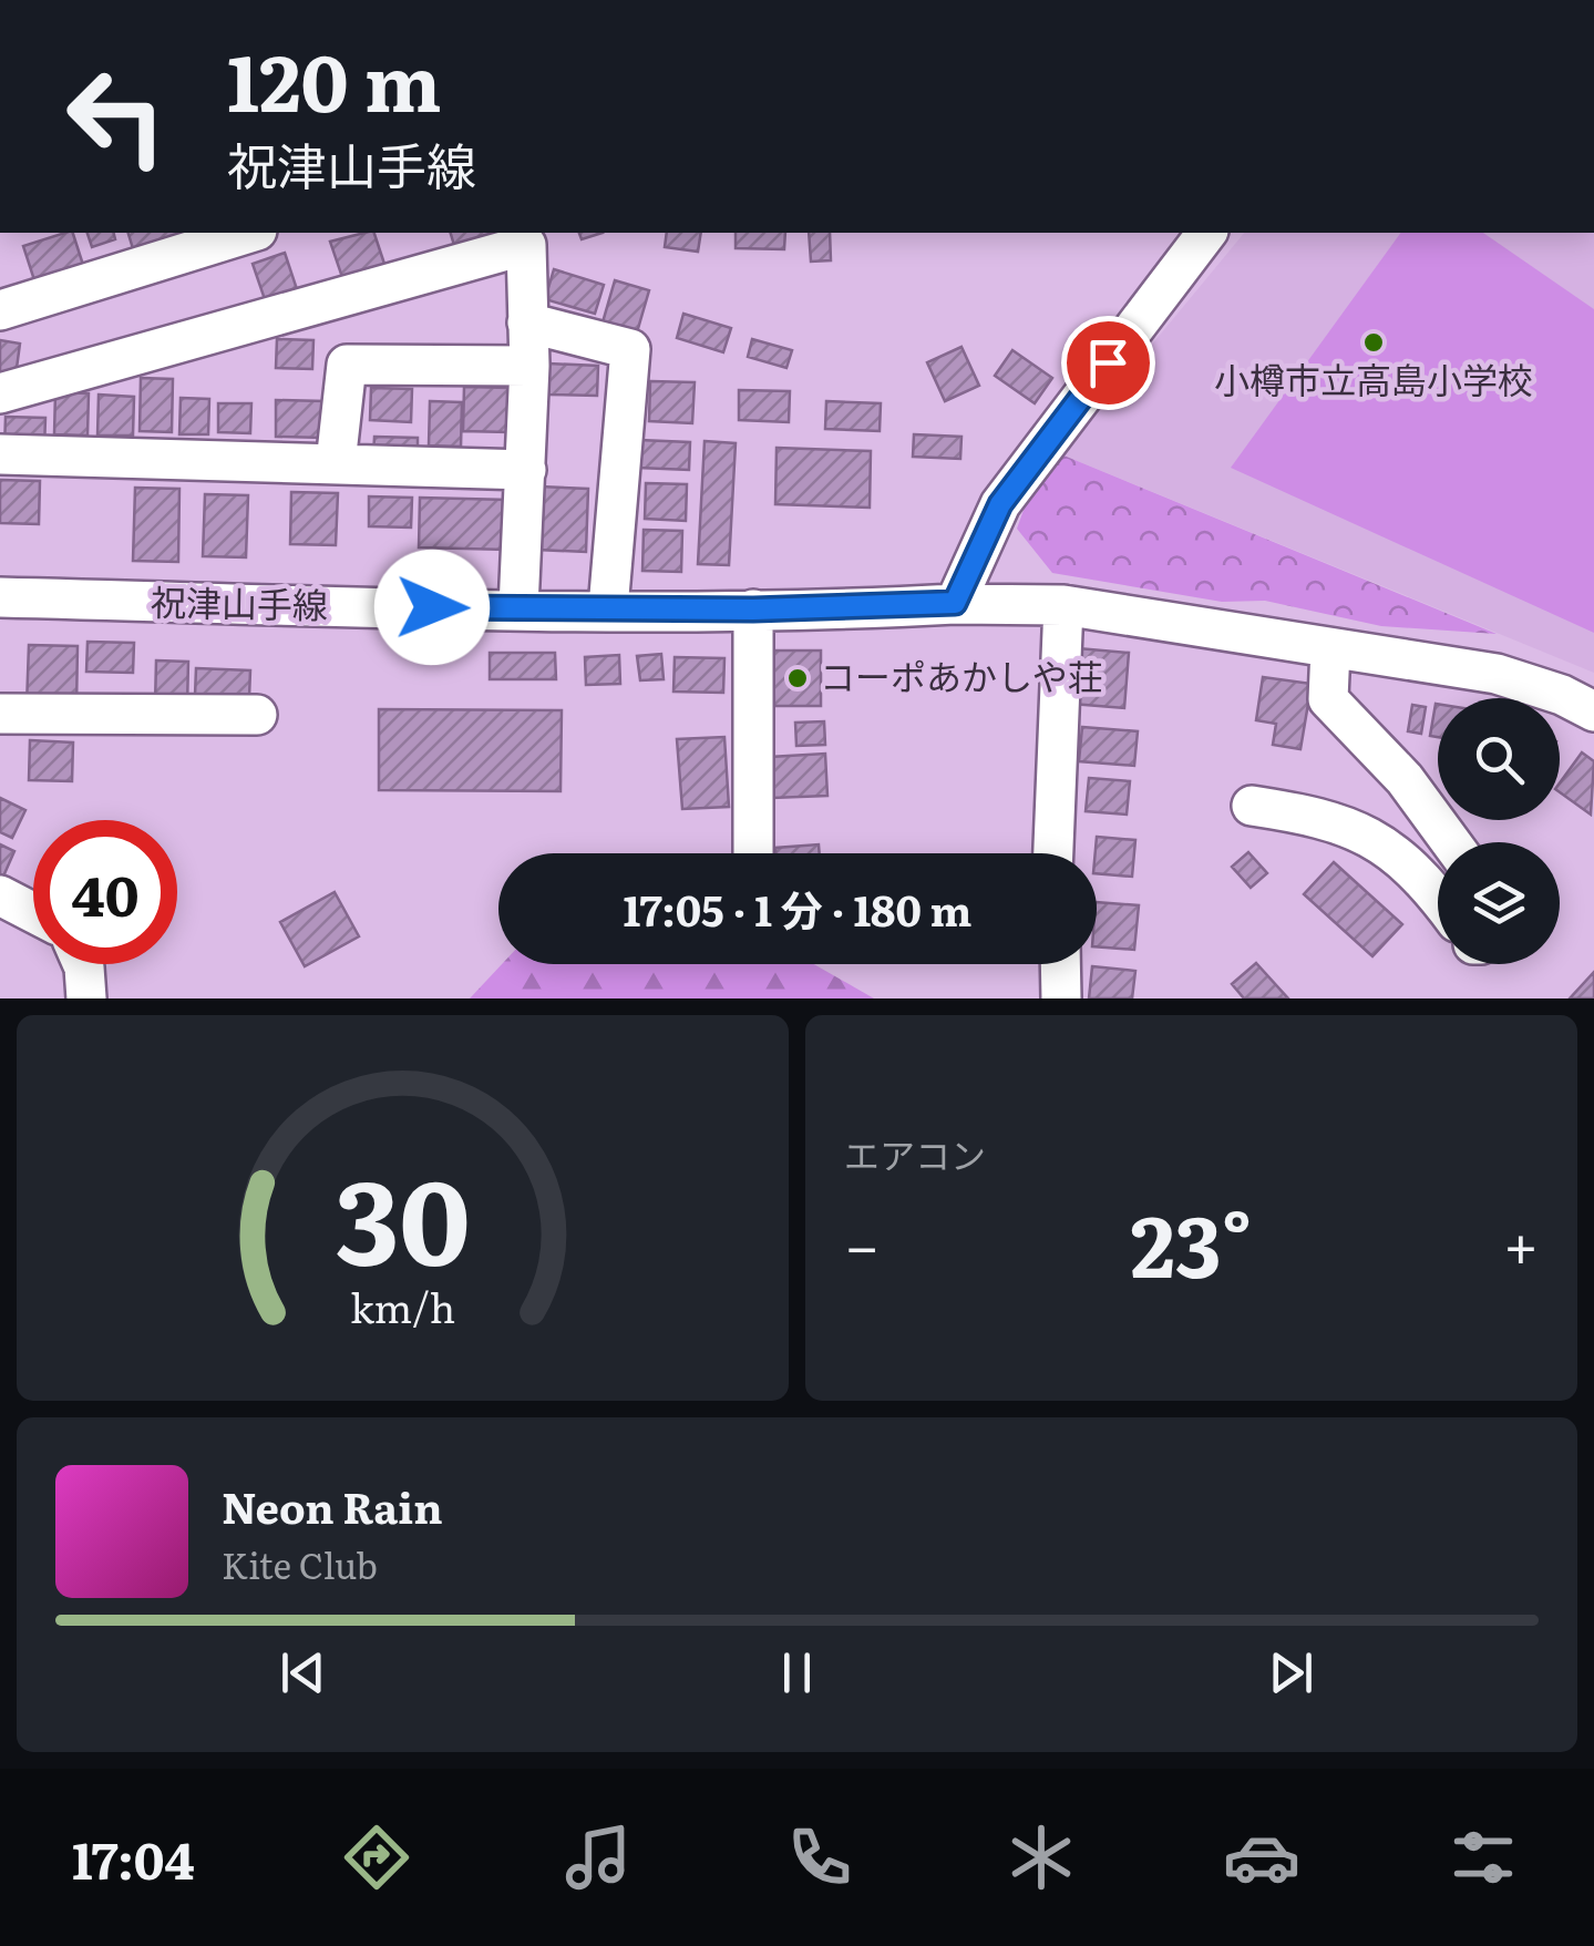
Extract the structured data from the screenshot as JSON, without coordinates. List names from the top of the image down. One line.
{"streets":{"street":["祝津山手線"]},"places":["小樽市立高島小学校","コーポあかしや荘"],"page":{"turn":["120 m","祝津山手線"],"limit":"40","trip":"17:05 · 1 分 · 180 m","tile":"エアコン","heat":["−","23°","+"],"song":["Neon Rain","Kite Club"],"tabs":"17:04","gauge":["30","km/h"]}}
